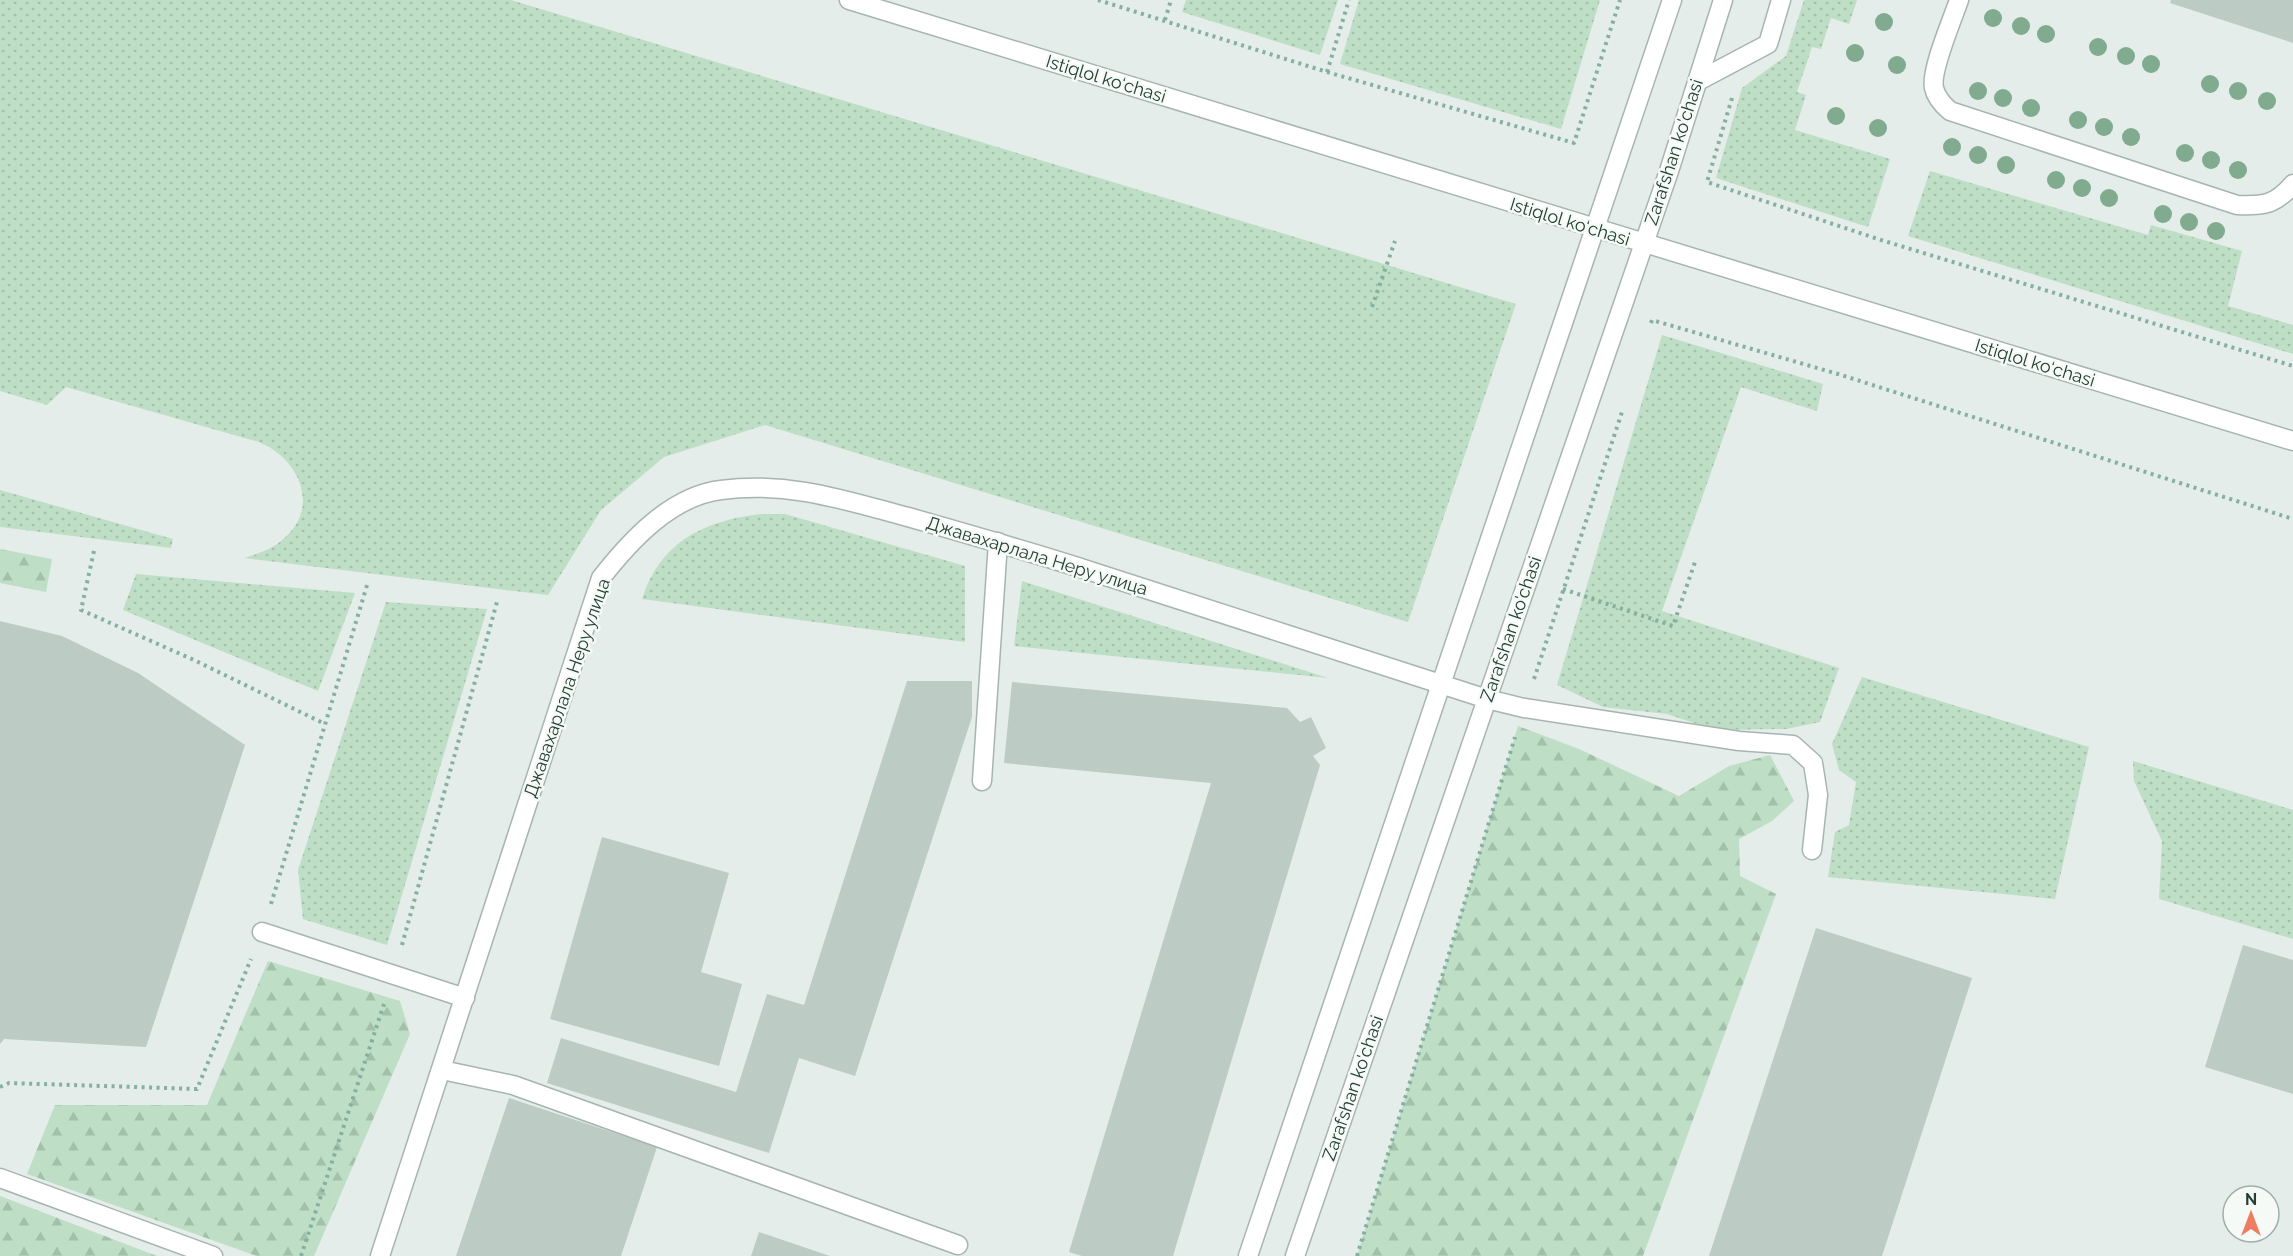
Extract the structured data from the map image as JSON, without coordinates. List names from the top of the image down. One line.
{"streets":{"street":["Istiqlol ko‘chasi","Zarafshan ko'chasi","Джавахарлала Неру улица"]},"crossings":[["Istiqlol ko‘chasi","Zarafshan ko'chasi"],["Zarafshan ko'chasi","Джавахарлала Неру улица"]],"north":"top"}
